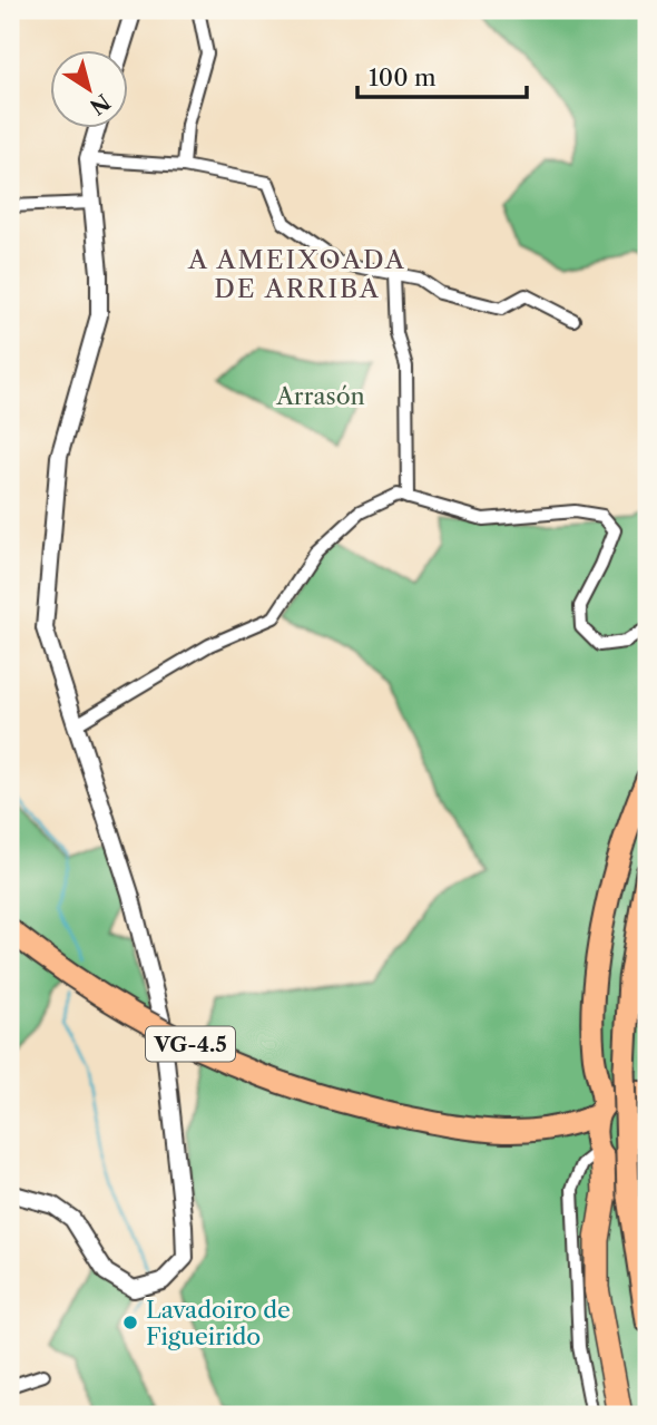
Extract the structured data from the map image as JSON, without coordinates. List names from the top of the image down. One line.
{"streets":{"highway":["VG-4.5"]},"districts":["A AMEIXOADA DE ARRIBA"],"parks":["Arrasón"],"places":["Lavadoiro de Figueirido"],"scale_bar":"100 m","north":"bottom right"}
